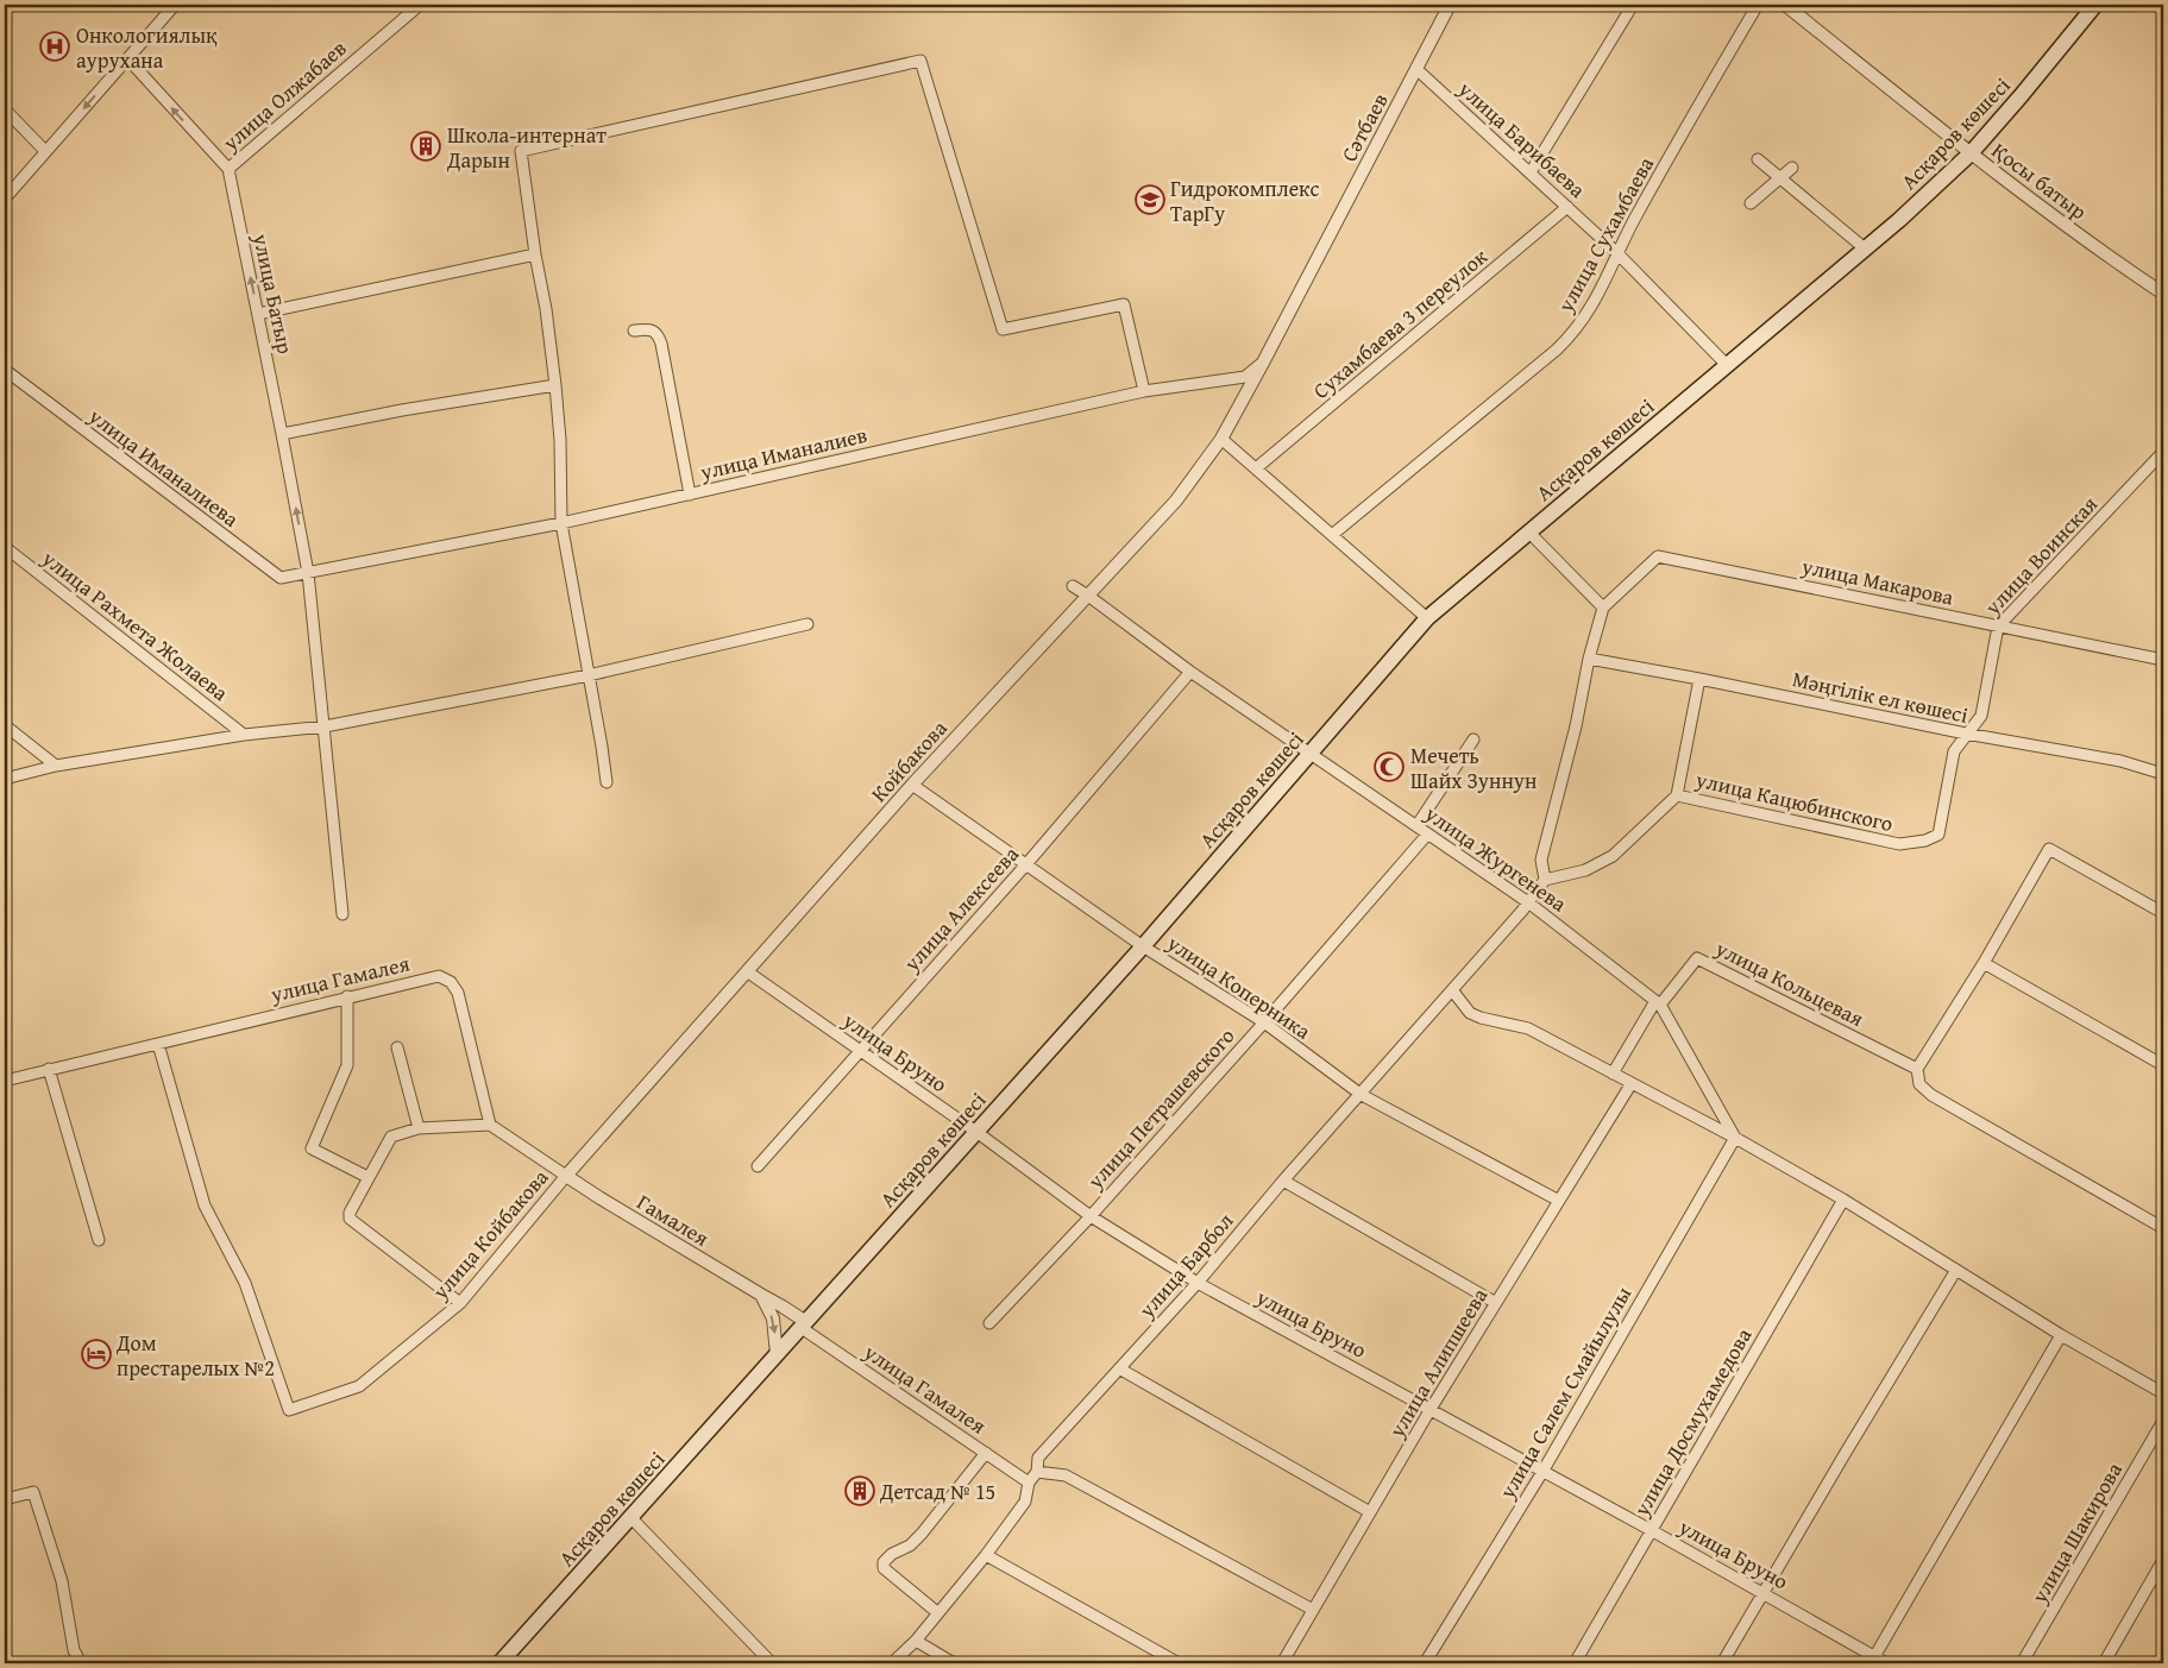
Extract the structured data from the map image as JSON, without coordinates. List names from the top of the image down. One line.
{"streets":{"main road":["Асқаров көшесі"],"street":["улица Олжабаев","Сәтбаев","улица Барибаева","Қосы батыр","улица Сухамбаева","улица Батыр","Сухамбаева 3 переулок","улица Иманалиев","улица Иманалиева","улица Воинская","улица Макарова","улица Рахмета Жолаева","Мәңгілік ел көшесі","Койбакова","улица Кацюбинского","улица Жургенева","улица Алексеева","улица Гамалея","улица Кольцевая","улица Коперника","улица Бруно","улица Петрашевского","Гамалея","улица Койбакова","улица Барбол","улица Алипшеева","улица Салем Смайылулы","улица Досмухамедова","улица Шакирова"]},"crossings":[["улица Олжабаев","улица Батыр"],["Сәтбаев","улица Барибаева"],["Сәтбаев","улица Иманалиев"],["Сәтбаев","Койбакова"],["Асқаров көшесі","улица Барибаева"],["Асқаров көшесі","Қосы батыр"],["Асқаров көшесі","улица Жургенева"],["Асқаров көшесі","улица Гамалея"],["Асқаров көшесі","улица Коперника"],["Асқаров көшесі","улица Бруно"],["Асқаров көшесі","Гамалея"],["улица Барибаева","улица Сухамбаева"],["улица Барибаева","Сухамбаева 3 переулок"],["улица Батыр","улица Иманалиев"],["улица Батыр","улица Иманалиева"],["улица Иманалиев","улица Иманалиева"],["улица Иманалиев","Койбакова"],["улица Воинская","улица Макарова"],["улица Воинская","Мәңгілік ел көшесі"],["улица Воинская","улица Кацюбинского"],["Мәңгілік ел көшесі","улица Кацюбинского"],["Койбакова","улица Жургенева"],["Койбакова","улица Коперника"],["Койбакова","улица Бруно"],["Койбакова","Гамалея"],["Койбакова","улица Койбакова"],["улица Кацюбинского","улица Барбол"],["улица Жургенева","улица Алексеева"],["улица Жургенева","улица Кольцевая"],["улица Жургенева","улица Петрашевского"],["улица Жургенева","улица Барбол"],["улица Алексеева","улица Коперника"],["улица Алексеева","улица Бруно"],["улица Гамалея","Гамалея"],["улица Гамалея","улица Койбакова"],["улица Гамалея","улица Барбол"],["улица Коперника","улица Петрашевского"],["улица Коперника","улица Барбол"],["улица Коперника","улица Алипшеева"],["улица Бруно","улица Петрашевского"],["улица Бруно","улица Барбол"],["улица Бруно","улица Алипшеева"],["улица Бруно","улица Салем Смайылулы"],["улица Бруно","улица Досмухамедова"],["Гамалея","улица Койбакова"]],"one_way":["улица Батыр"],"places":{"hospital":["Онкологиялық аурухана"],"building":["Школа-интернат Дарын","Детсад № 15"],"school or university":["Гидрокомплекс ТарГу"],"mosque":["Мечеть Шайх Зуннун"],"hotel":["Дом престарелых №2"]}}
